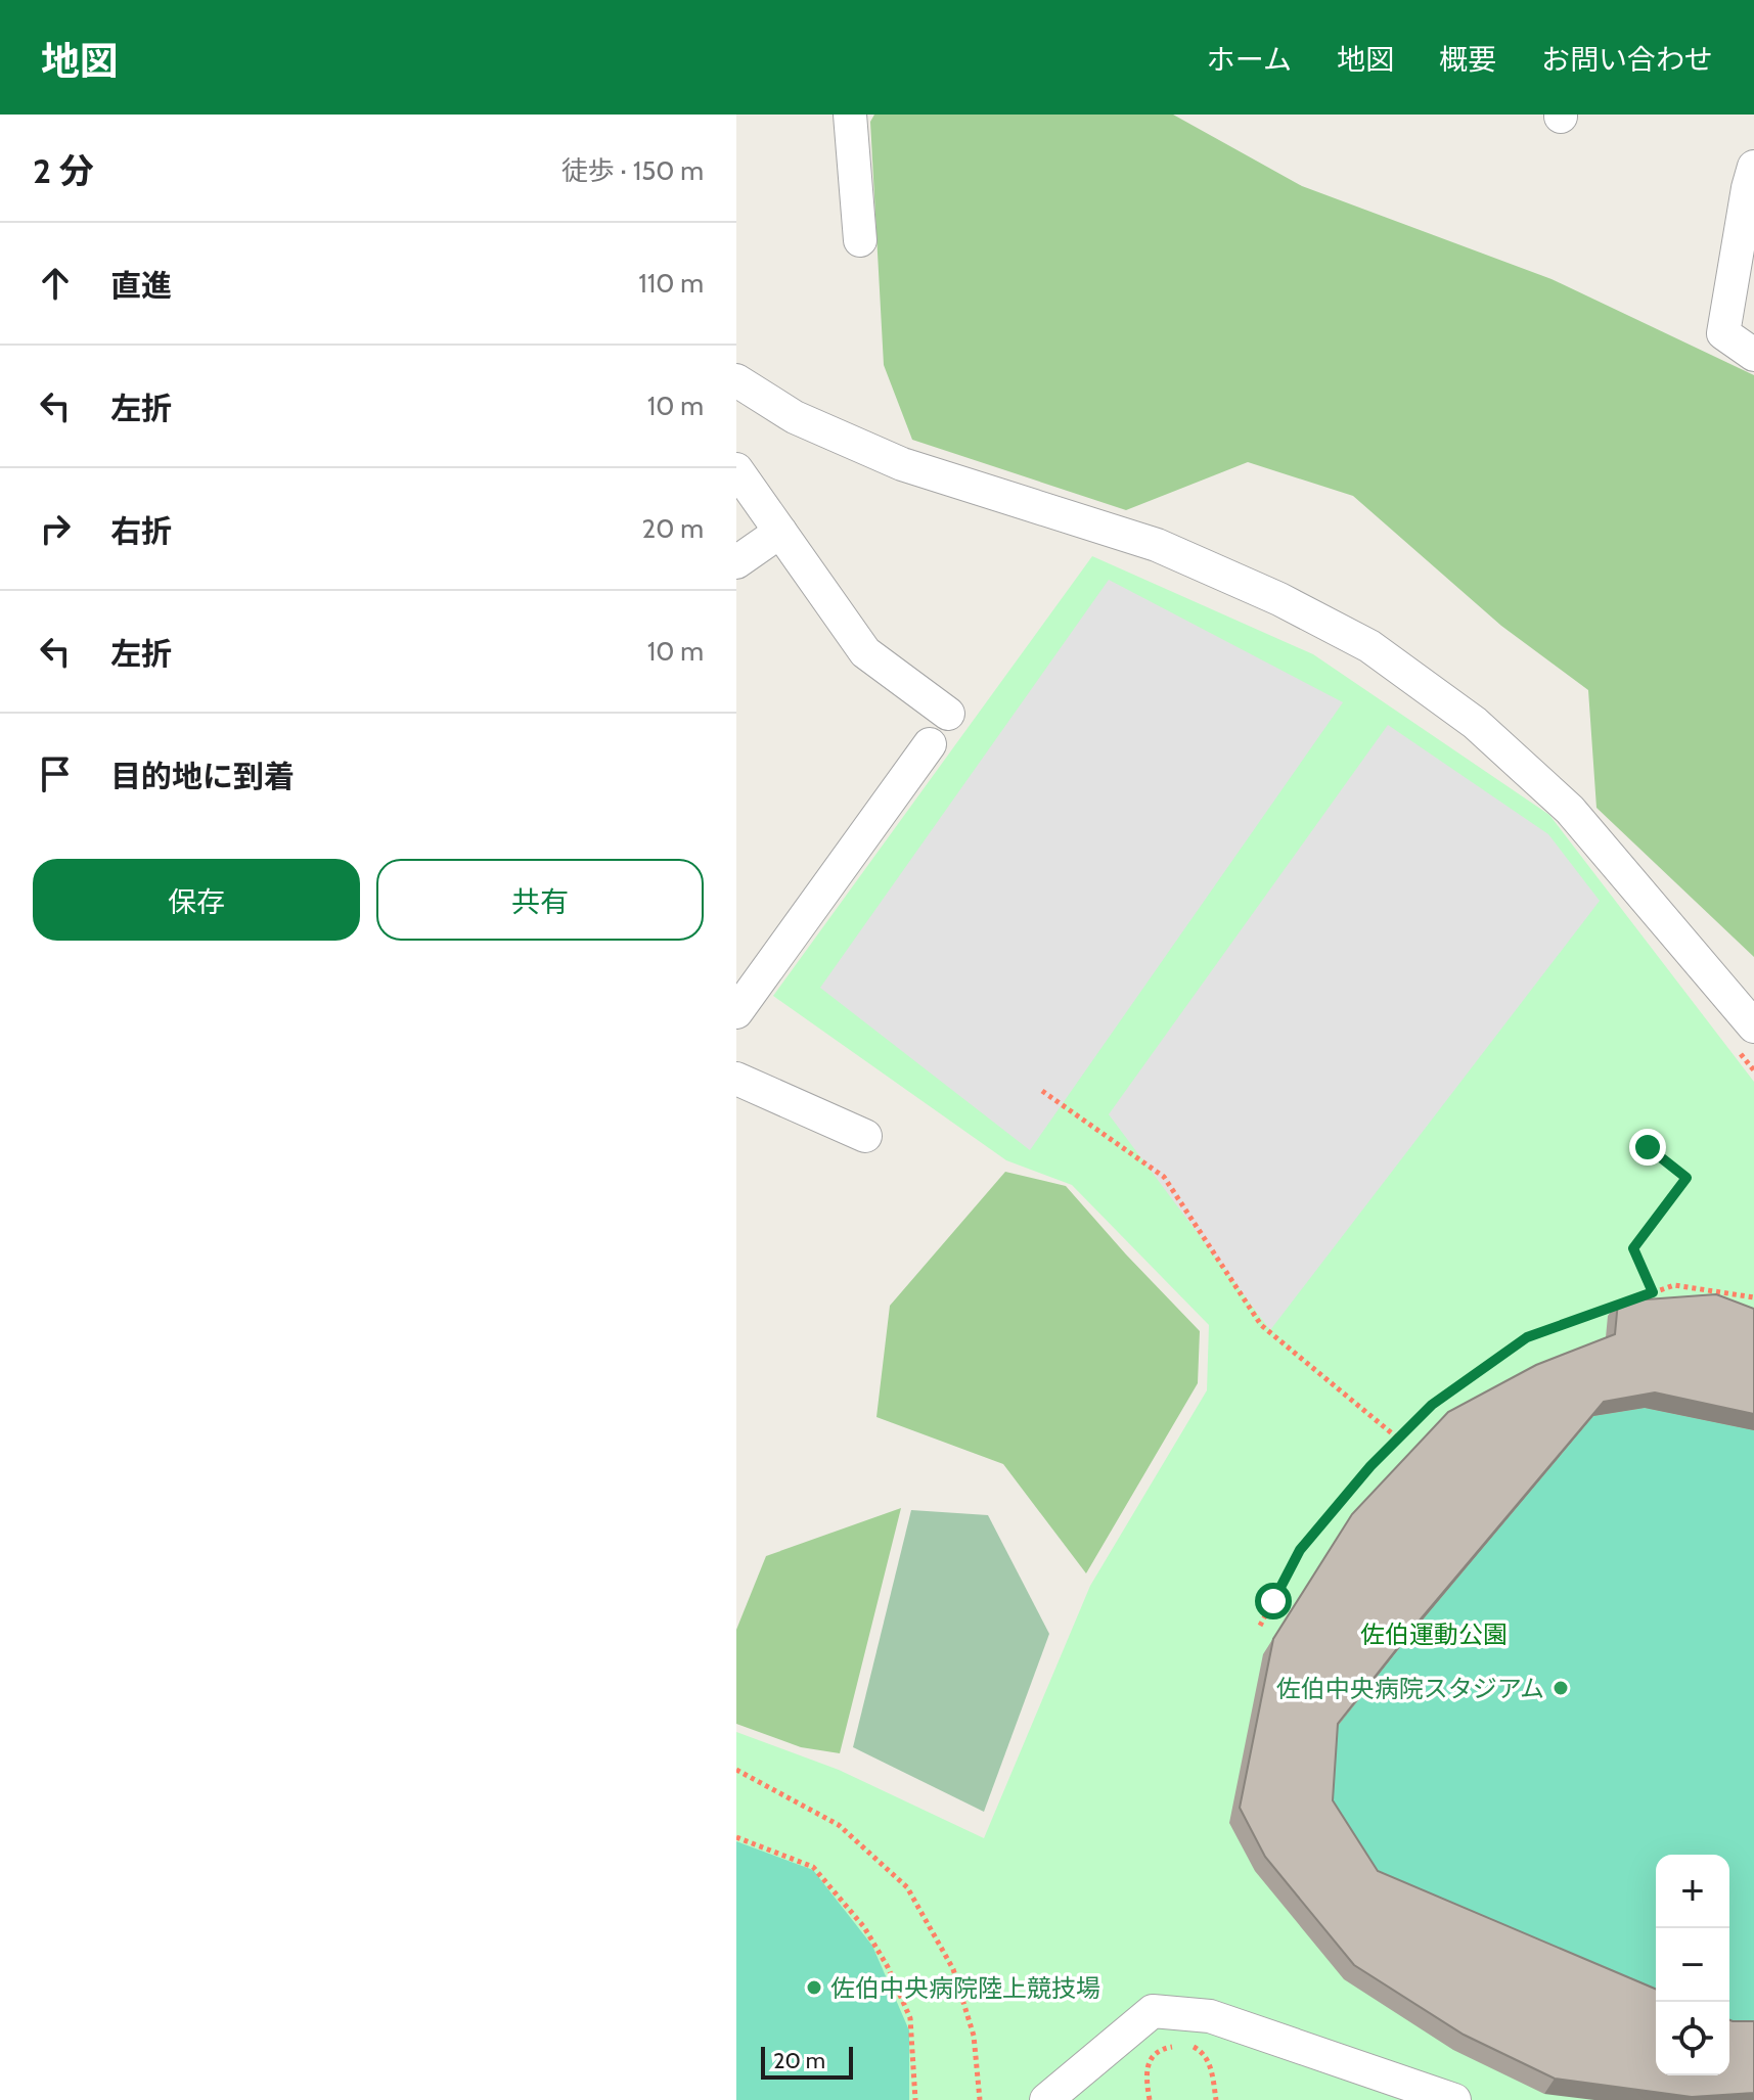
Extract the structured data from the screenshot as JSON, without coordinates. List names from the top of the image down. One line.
{"parks":["佐伯運動公園"],"places":["佐伯中央病院スタジアム","佐伯中央病院陸上競技場"],"scale_bar":"20 m","page":{"header":"地図","nav":["ホーム","地図","概要","お問い合わせ"],"heading":["2 分","徒歩 · 150 m"],"list":[["直進","110 m"],["左折","10 m"],["右折","20 m"],["左折","10 m"],"目的地に到着"],"buttons":["保存","共有"],"map_buttons":["+","−"],"scale":"20 m"}}
